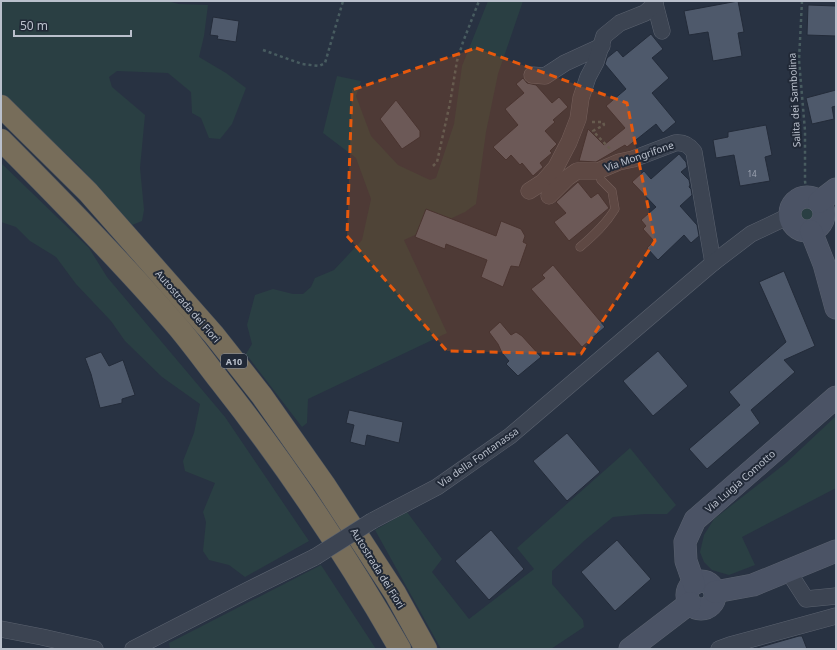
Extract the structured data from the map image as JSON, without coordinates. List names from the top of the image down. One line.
{"streets":{"highway":["Autostrada dei Fiori","A10"],"street":["Via Mongrifone","Via della Fontanassa","Via Luigia Comotto"],"path":["Salita dei Sambolina"]},"crossings":[["Salita dei Sambolina","Via della Fontanassa"],["Via Mongrifone","Via della Fontanassa"]],"house_numbers":["14"],"scale_bar":"50 m"}
